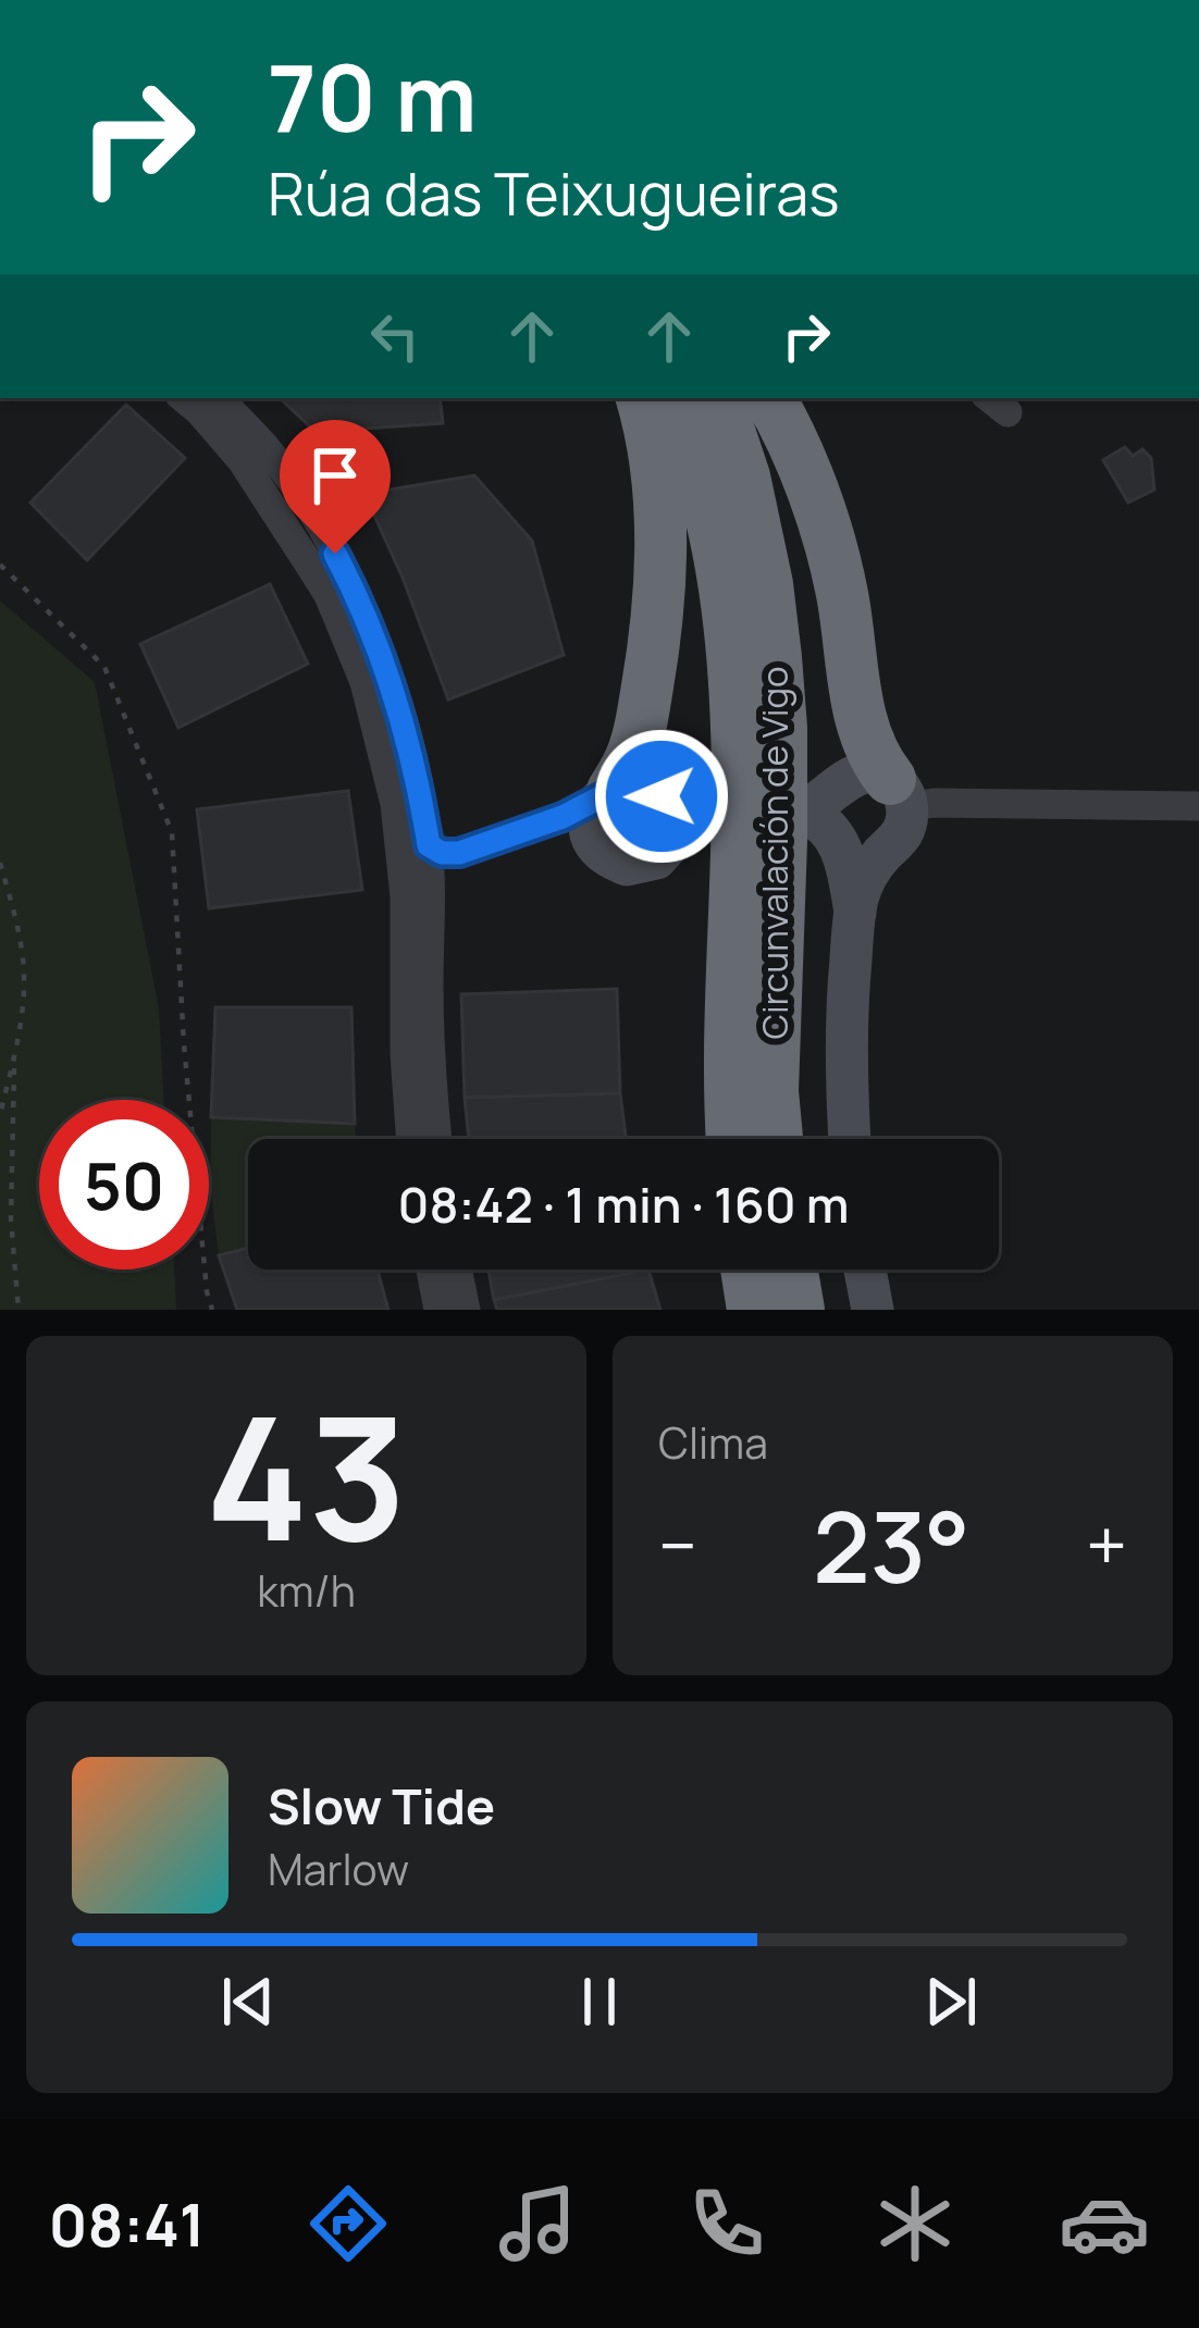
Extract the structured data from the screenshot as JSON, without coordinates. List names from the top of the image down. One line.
{"streets":{"highway":["Circunvalación de Vigo"]},"page":{"turn":["70 m","Rúa das Teixugueiras"],"limit":"50","trip":"08:42 · 1 min · 160 m","tile":[["43","km/h"],"Clima"],"heat":["−","23°","+"],"song":["Slow Tide","Marlow"],"tabs":"08:41"}}
